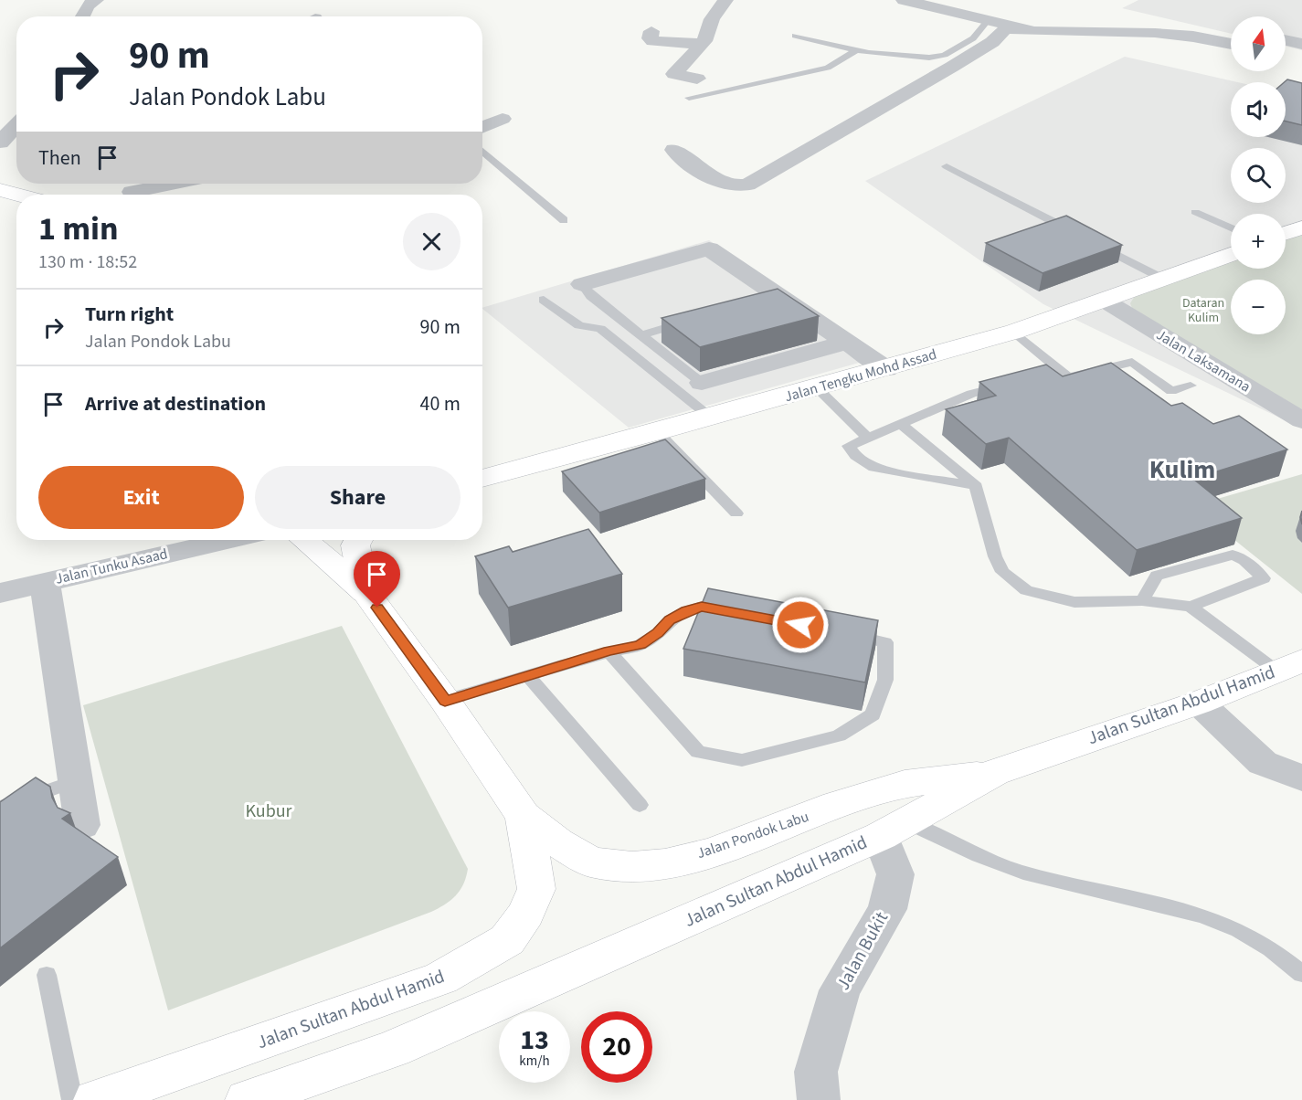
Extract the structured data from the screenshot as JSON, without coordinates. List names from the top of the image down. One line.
{"streets":{"main road":["Jalan Tengku Mohd Assad","Jalan Sultan Abdul Hamid","Jalan Pondok Labu"],"street":["Jalan Laksamana","Jalan Tunku Asaad","Jalan Bukit"]},"crossings":[["Jalan Laksamana","Jalan Tengku Mohd Assad"],["Jalan Sultan Abdul Hamid","Jalan Pondok Labu"],["Jalan Sultan Abdul Hamid","Jalan Bukit"]],"districts":["Kulim"],"parks":["Dataran Kulim","Kubur"],"north":"top","page":{"map_buttons":["+","−"],"turn":["90 m","Jalan Pondok Labu"],"then":"Then","heading":["1 min","130 m · 18:52"],"list":[{"name":"Turn right","note":"Jalan Pondok Labu","value":"90 m"},{"name":"Arrive at destination","value":"40 m"}],"buttons":["Exit","Share"],"speed":"13 km/h","limit":"20"}}
